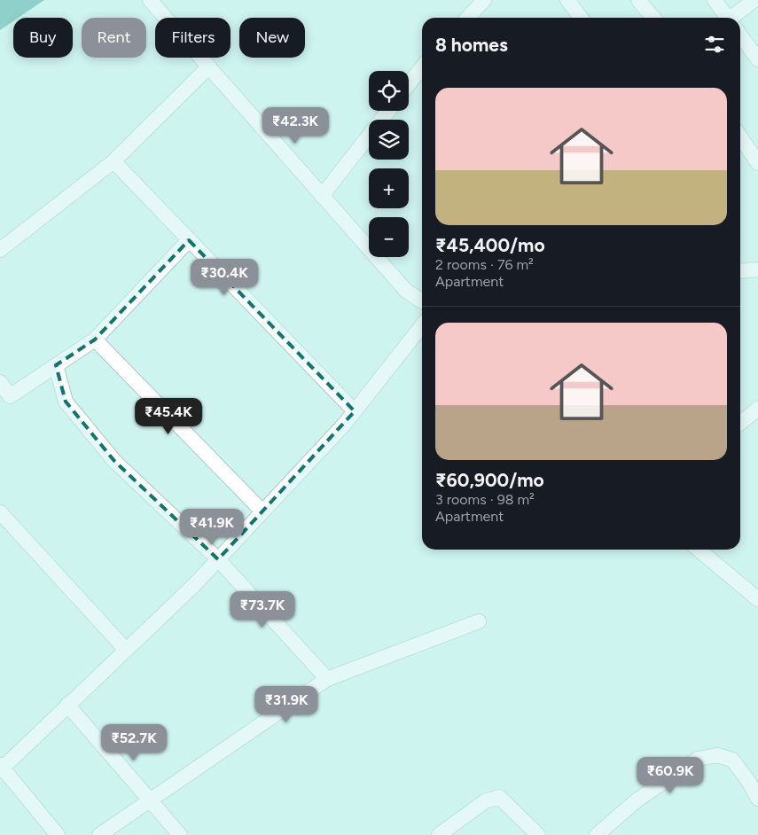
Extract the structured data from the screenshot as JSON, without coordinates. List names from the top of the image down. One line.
{"page":{"chip":["Buy","Rent","Filters","New"],"heading":"8 homes","map_buttons":["+","−"],"list":[{"name":"₹45,400/mo","note":"2 rooms · 76 m² · Apartment"},{"name":"₹60,900/mo","note":"3 rooms · 98 m² · Apartment"}],"price":["₹42.3K","₹30.4K","₹45.4K","₹41.9K","₹73.7K","₹31.9K","₹52.7K","₹60.9K"]}}
